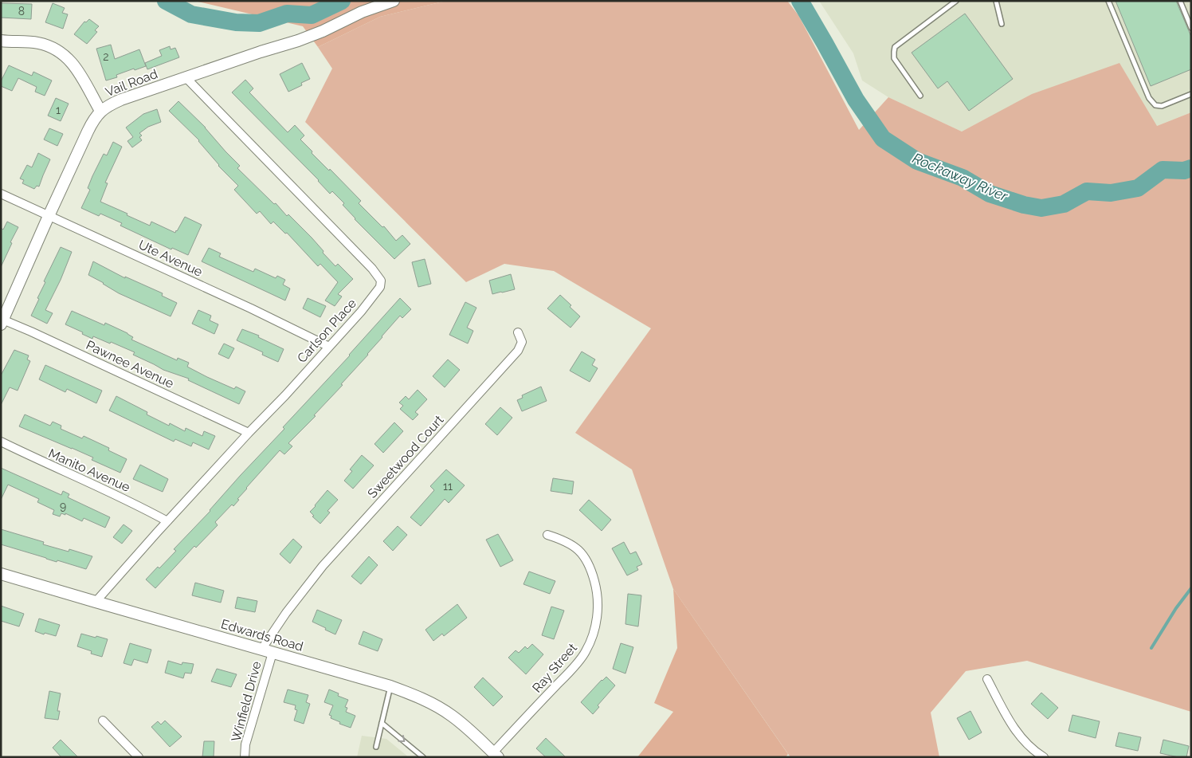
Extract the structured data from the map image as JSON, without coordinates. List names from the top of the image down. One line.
{"streets":{"street":["Vail Road","Ute Avenue","Carlson Place","Pawnee Avenue","Sweetwood Court","Manito Avenue","Edwards Road","Ray Street","Winfield Drive"]},"crossings":[["Vail Road","Ute Avenue"],["Vail Road","Carlson Place"],["Vail Road","Pawnee Avenue"],["Ute Avenue","Carlson Place"],["Carlson Place","Pawnee Avenue"],["Carlson Place","Manito Avenue"],["Carlson Place","Edwards Road"],["Sweetwood Court","Winfield Drive"],["Edwards Road","Ray Street"],["Edwards Road","Winfield Drive"]],"water":["Rockaway River"],"house_numbers":["8","2","1","11","9"]}
